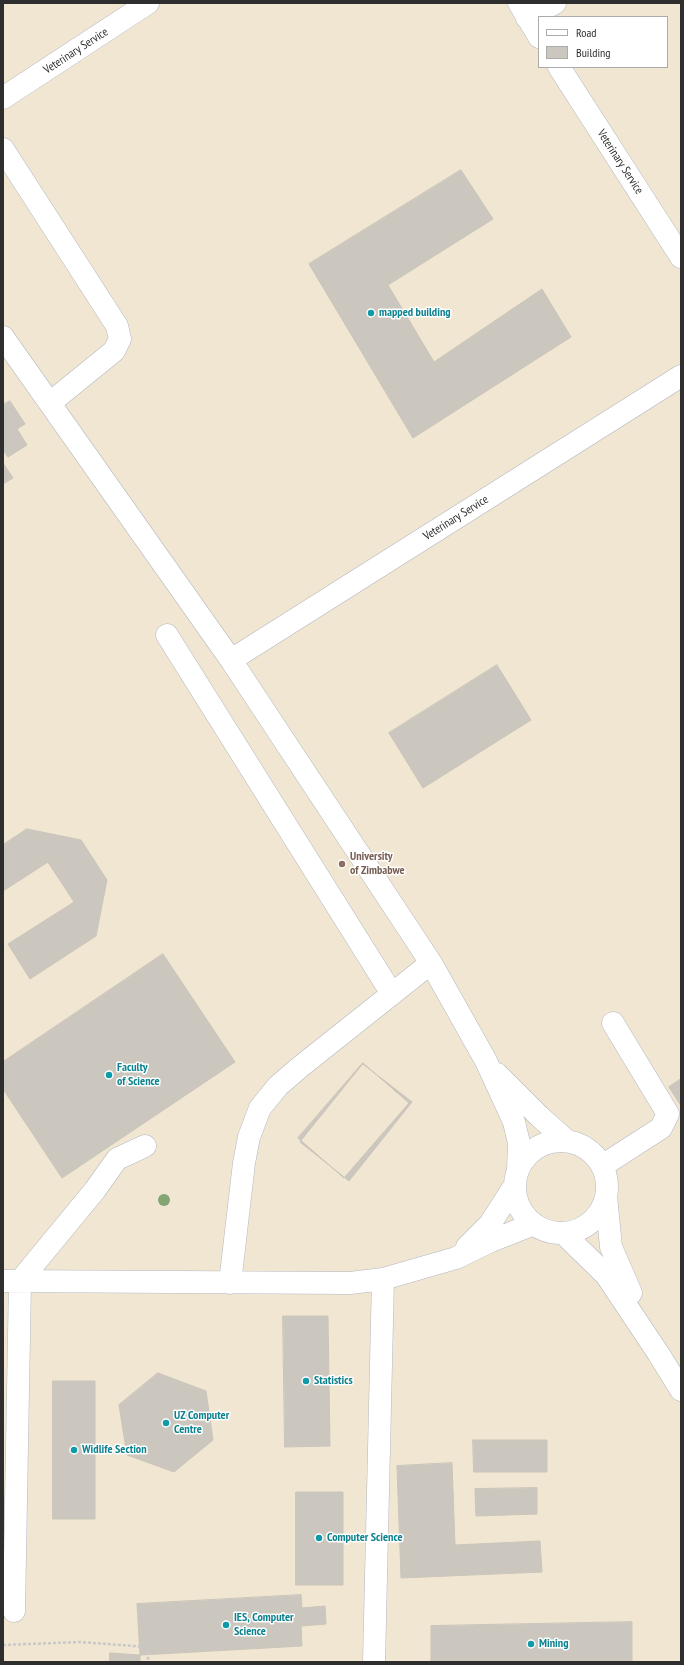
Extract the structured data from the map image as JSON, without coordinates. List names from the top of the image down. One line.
{"streets":{"street":["Veterinary Service"]},"places":["mapped building","University of Zimbabwe","Faculty of Science","Statistics","UZ Computer Centre","Widlife Section","Computer Science","IES, Computer Science","Mining"],"legend":["Road","Building"]}
